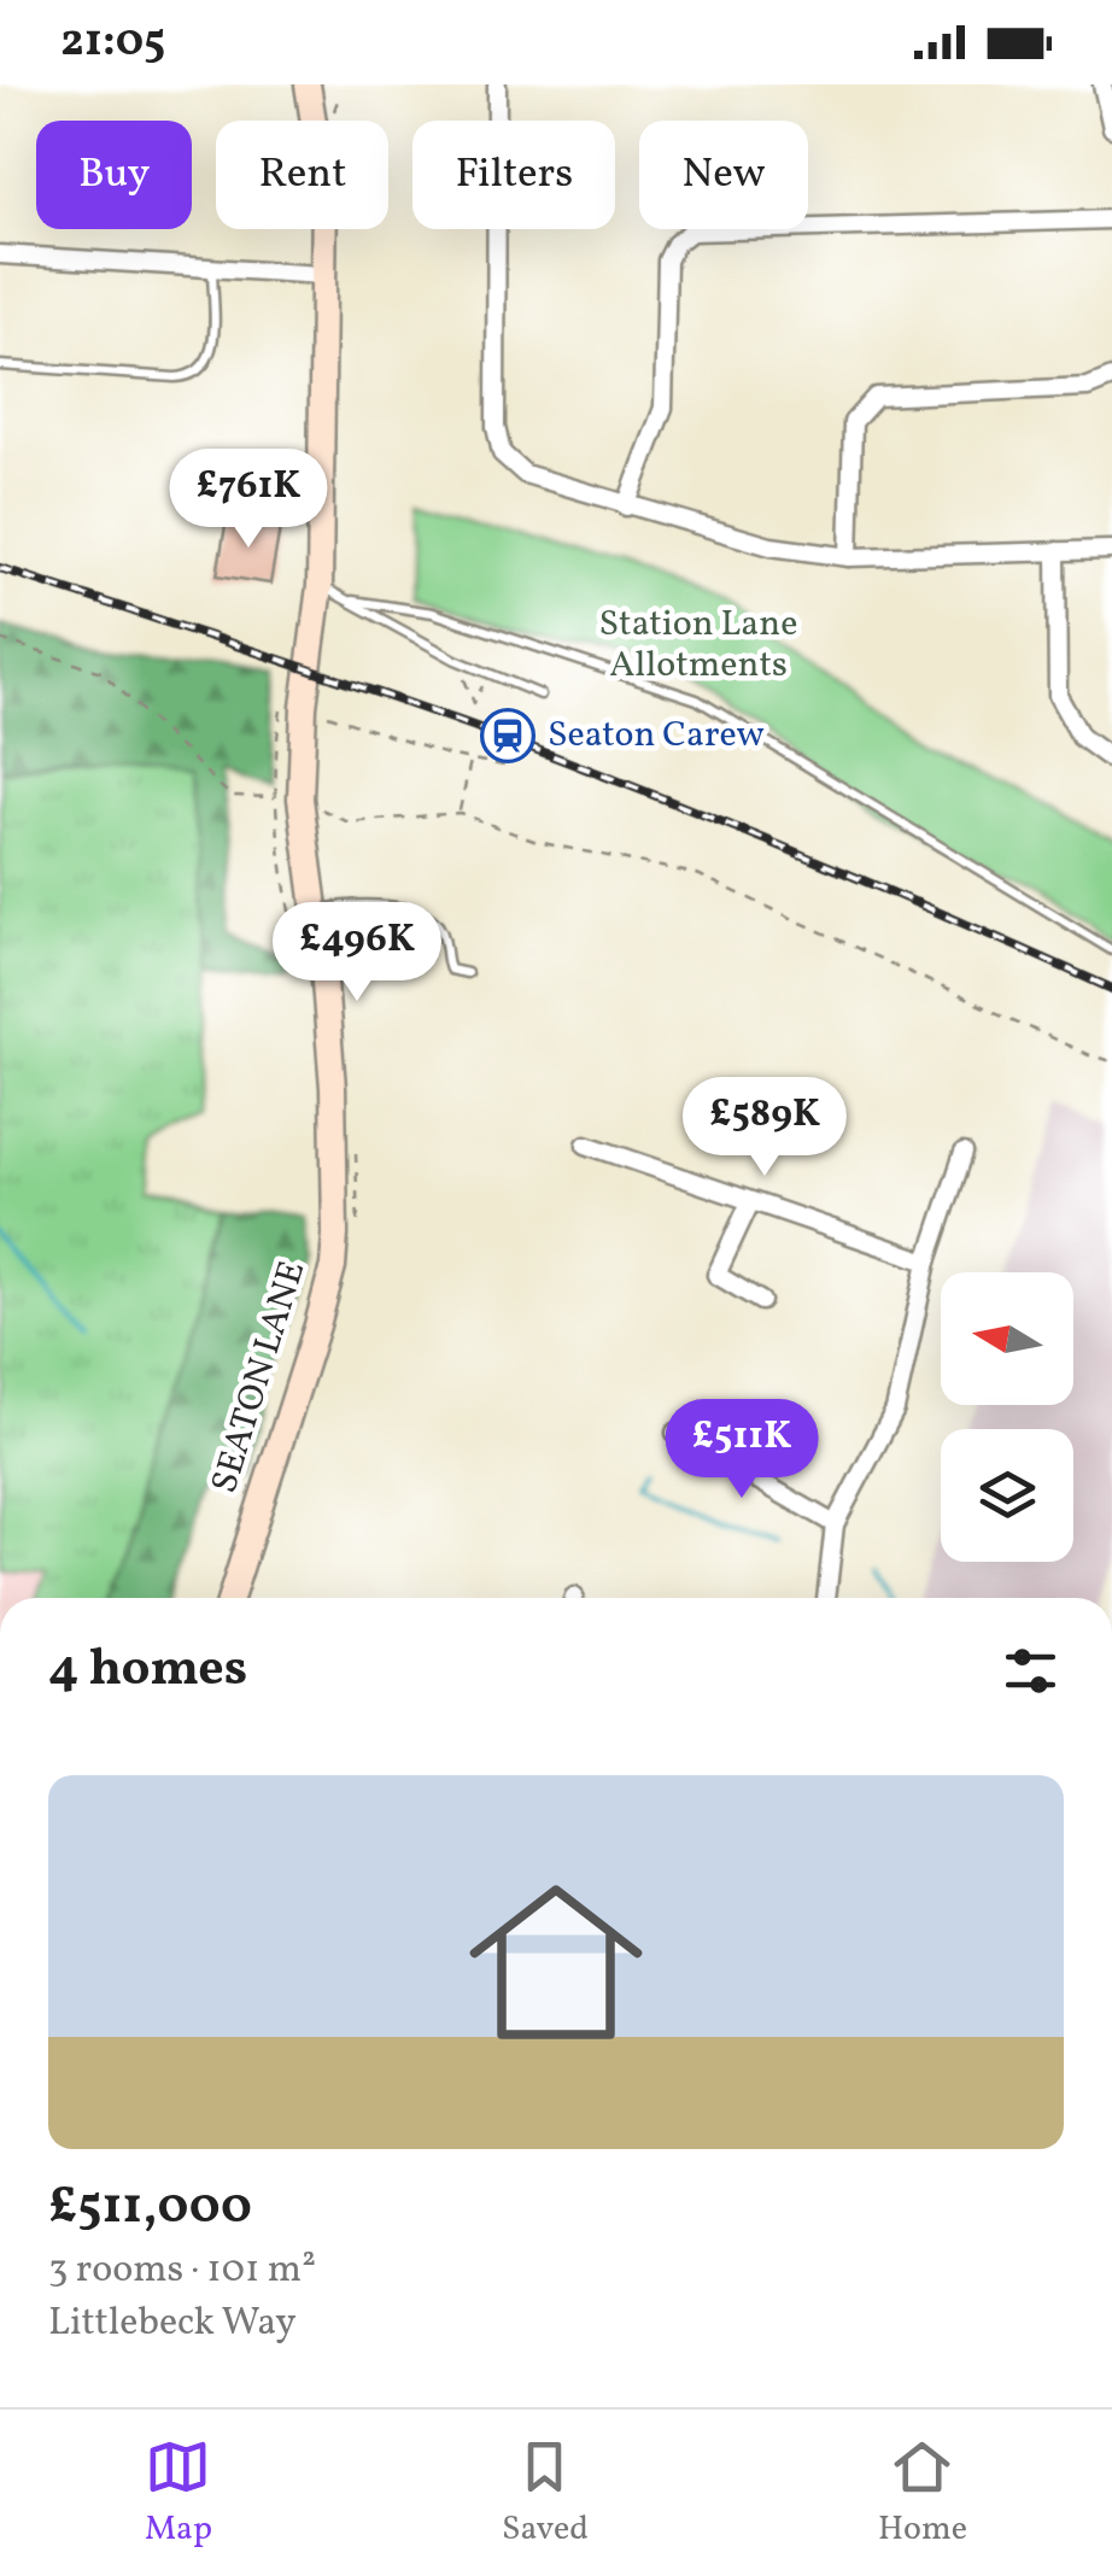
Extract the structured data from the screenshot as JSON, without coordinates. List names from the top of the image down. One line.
{"streets":{"main road":["SEATON LANE"]},"parks":["Station Lane Allotments"],"places":{"station":["Seaton Carew"]},"north":"left","page":{"status":"21:05","chip":["Buy","Rent","Filters","New"],"price":["£761K","£496K","£589K","£511K"],"heading":"4 homes","list":[{"name":"£511,000","note":"3 rooms · 101 m² · Littlebeck Way"}],"tabs":["Map","Saved","Home"]}}
